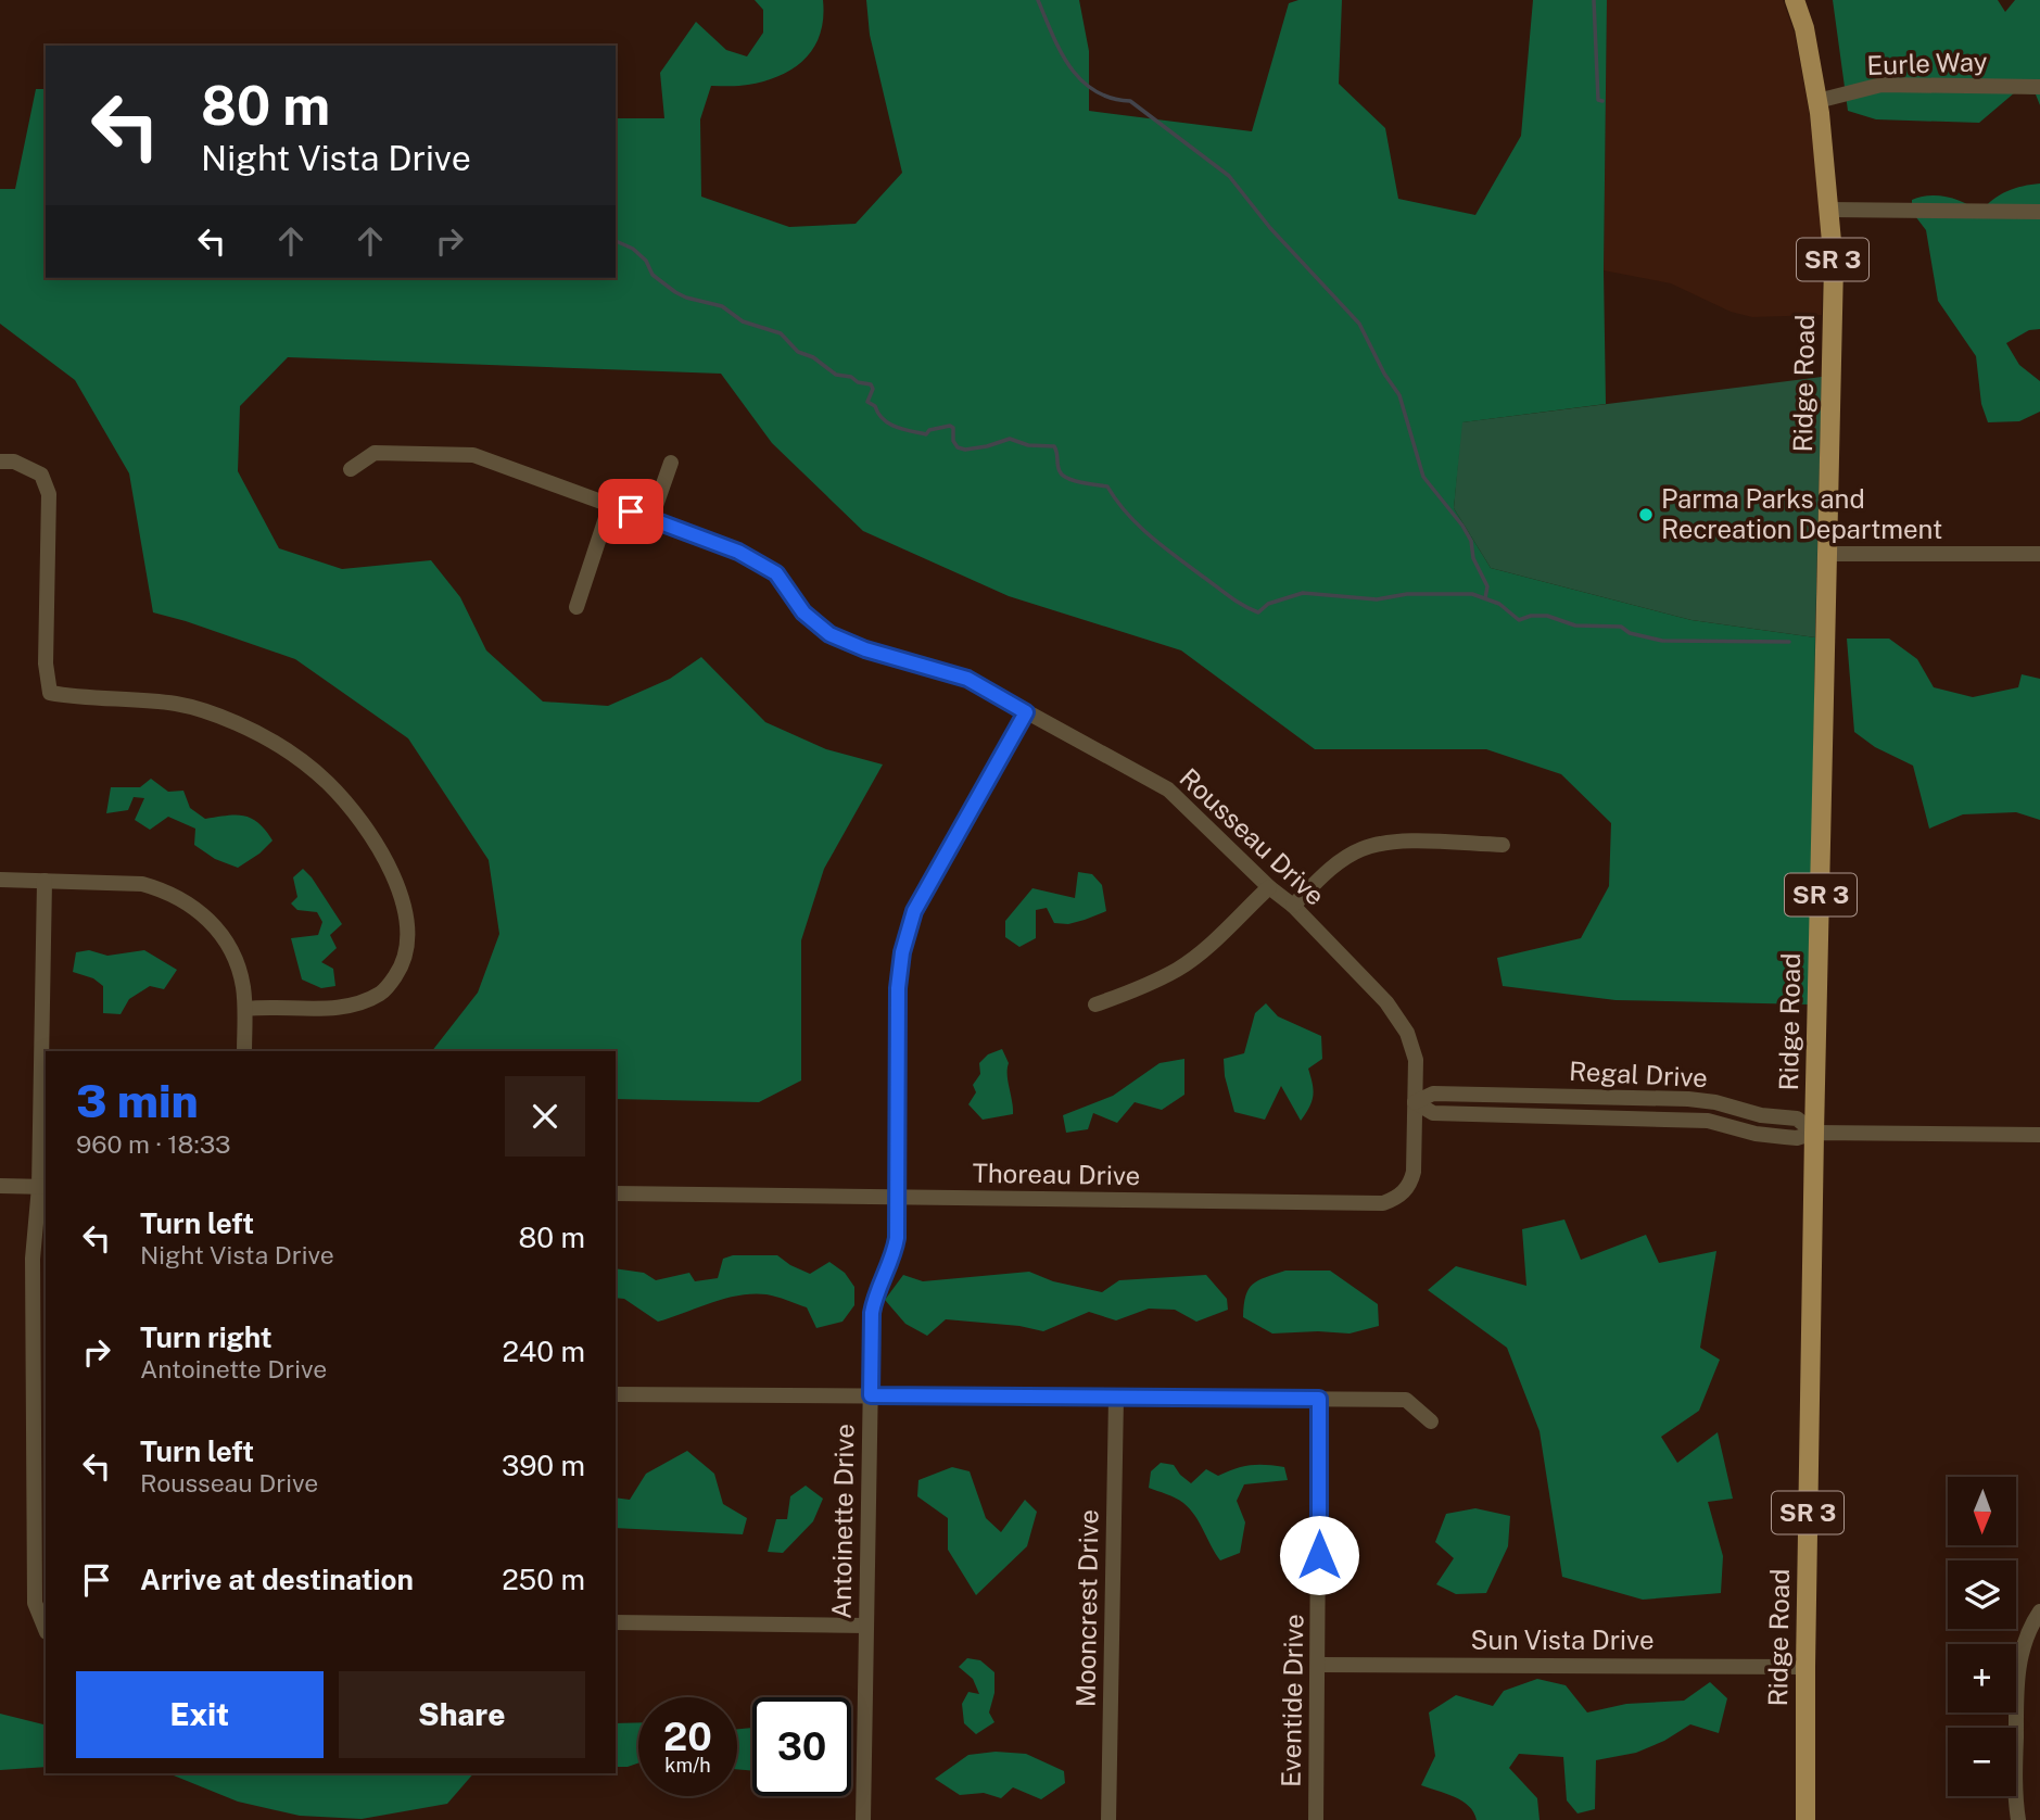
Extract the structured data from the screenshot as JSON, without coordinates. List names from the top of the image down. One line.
{"streets":{"main road":["SR 3","Ridge Road"],"street":["Eurle Way","Rousseau Drive","Regal Drive","Thoreau Drive","Antoinette Drive","Mooncrest Drive","Sun Vista Drive","Eventide Drive"]},"crossings":[["Eurle Way","Ridge Road"],["Ridge Road","Regal Drive"],["Ridge Road","Sun Vista Drive"],["Rousseau Drive","Regal Drive"],["Rousseau Drive","Thoreau Drive"],["Rousseau Drive","Antoinette Drive"],["Regal Drive","Thoreau Drive"],["Thoreau Drive","Antoinette Drive"],["Sun Vista Drive","Eventide Drive"]],"places":["Parma Parks and Recreation Department"],"north":"bottom","page":{"turn":["80 m","Night Vista Drive"],"heading":["3 min","960 m · 18:33"],"list":[{"name":"Turn left","note":"Night Vista Drive","value":"80 m"},{"name":"Turn right","note":"Antoinette Drive","value":"240 m"},{"name":"Turn left","note":"Rousseau Drive","value":"390 m"},{"name":"Arrive at destination","value":"250 m"}],"map_buttons":["+","−"],"buttons":["Exit","Share"],"speed":"20 km/h","limit":"30"}}
